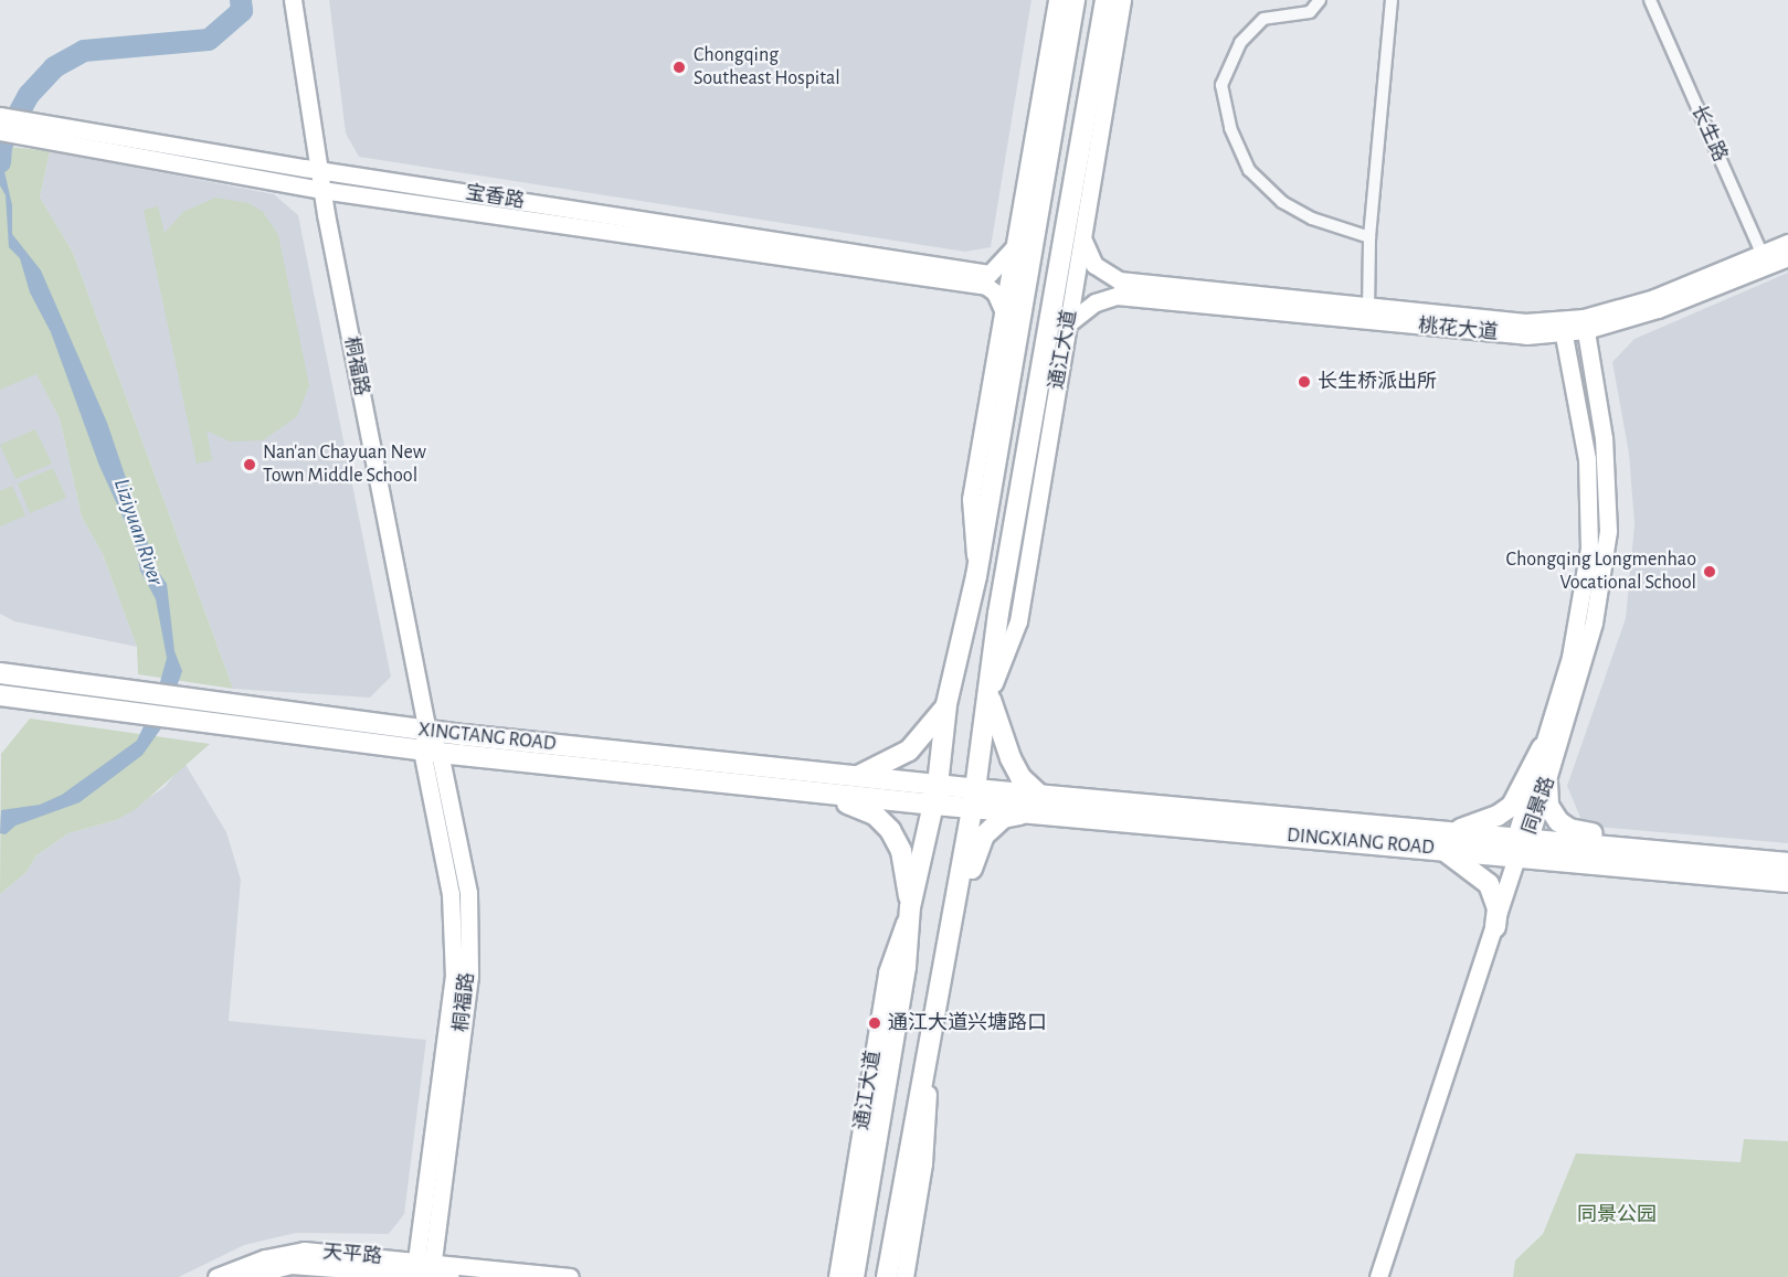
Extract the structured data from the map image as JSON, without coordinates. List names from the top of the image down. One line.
{"streets":{"main road":["通江大道","XINGTANG ROAD","DINGXIANG ROAD"],"street":["长生路","宝香路","桃花大道","桐福路","同景路","天平路"]},"crossings":[["长生路","桃花大道"],["宝香路","桐福路"],["桃花大道","同景路"],["通江大道","XINGTANG ROAD"],["通江大道","DINGXIANG ROAD"],["桐福路","XINGTANG ROAD"],["桐福路","天平路"],["XINGTANG ROAD","DINGXIANG ROAD"],["同景路","DINGXIANG ROAD"]],"water":["Liziyuan River"],"parks":["同景公园"],"places":["Chongqing Southeast Hospital","长生桥派出所","Nan'an Chayuan New Town Middle School","Chongqing Longmenhao Vocational School","通江大道兴塘路口"]}
